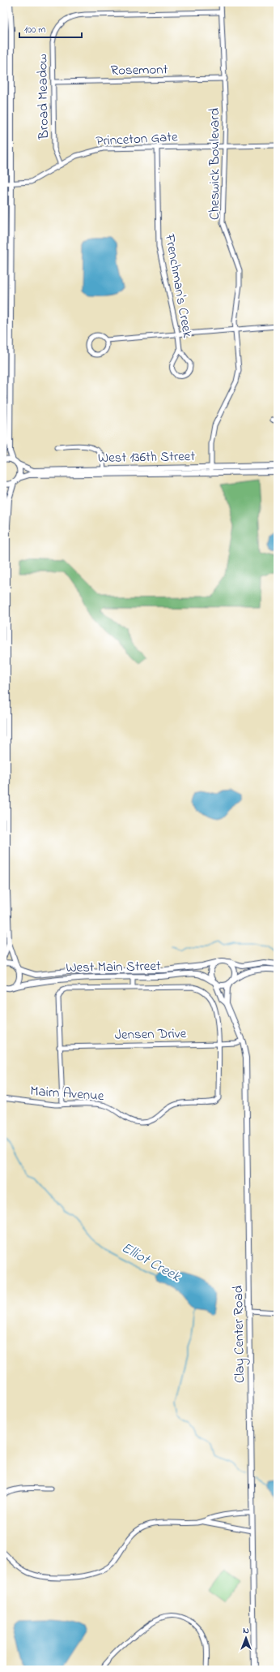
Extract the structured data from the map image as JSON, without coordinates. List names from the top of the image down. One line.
{"streets":{"street":["Rosemont","Broad Meadow","Princeton Gate","Cheswick Boulevard","Frenchman's Creek","West 136th Street","West Main Street","Jensen Drive","Mairn Avenue","Clay Center Road"]},"crossings":[["Rosemont","Broad Meadow"],["Rosemont","Cheswick Boulevard"],["Broad Meadow","Princeton Gate"],["Broad Meadow","Cheswick Boulevard"],["Princeton Gate","Cheswick Boulevard"],["Princeton Gate","Frenchman's Creek"],["Cheswick Boulevard","West 136th Street"],["West Main Street","Clay Center Road"],["Jensen Drive","Mairn Avenue"],["Jensen Drive","Clay Center Road"]],"water":["Elliot Creek"],"scale_bar":"100 m","north":"top"}
